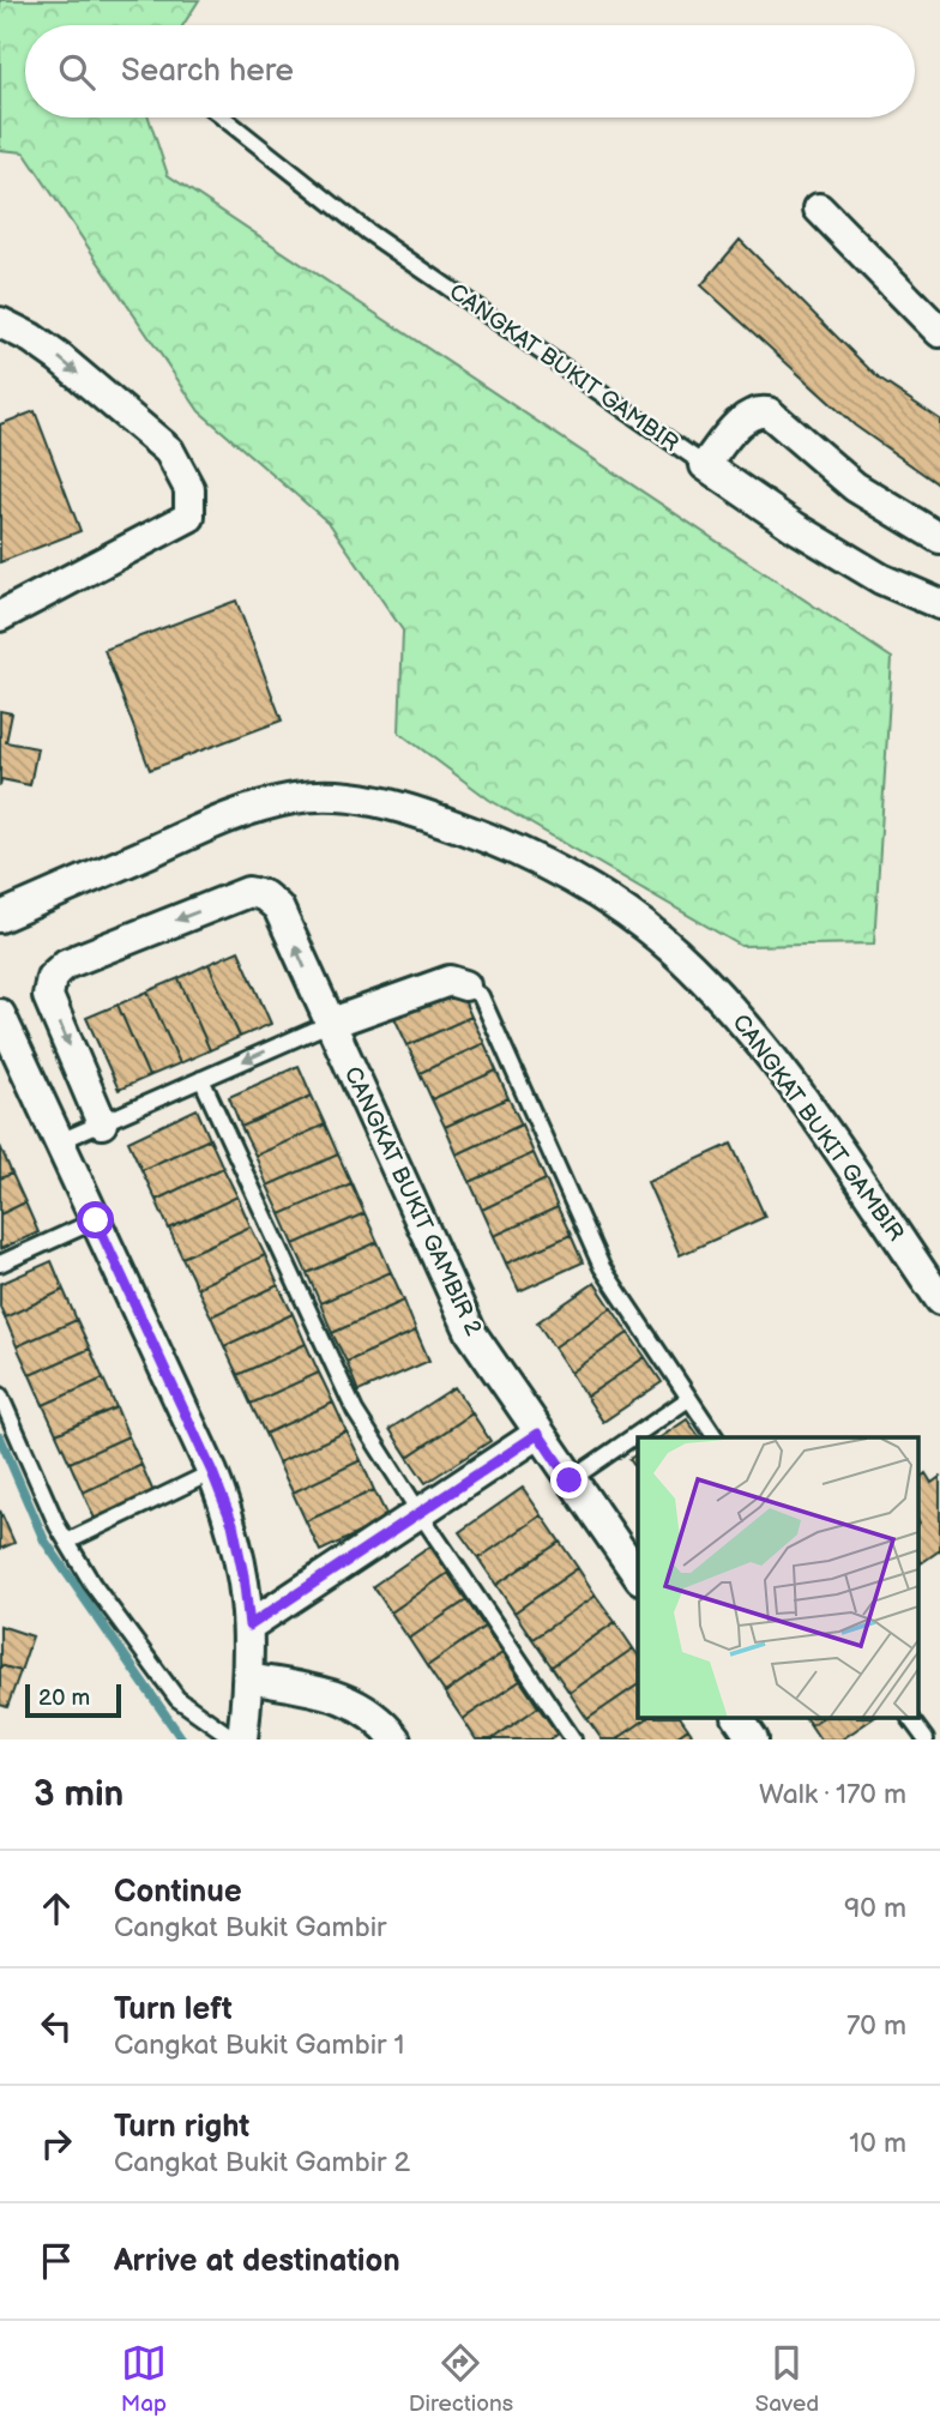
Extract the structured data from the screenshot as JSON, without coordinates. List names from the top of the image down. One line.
{"streets":{"street":["CANGKAT BUKIT GAMBIR","CANGKAT BUKIT GAMBIR 2"]},"scale_bar":"20 m","page":{"search":"Search here","scale":"20 m","heading":["3 min","Walk · 170 m"],"list":[["Continue","Cangkat Bukit Gambir","90 m"],["Turn left","Cangkat Bukit Gambir 1","70 m"],["Turn right","Cangkat Bukit Gambir 2","10 m"],"Arrive at destination"],"nav":["Map","Directions","Saved"]}}
